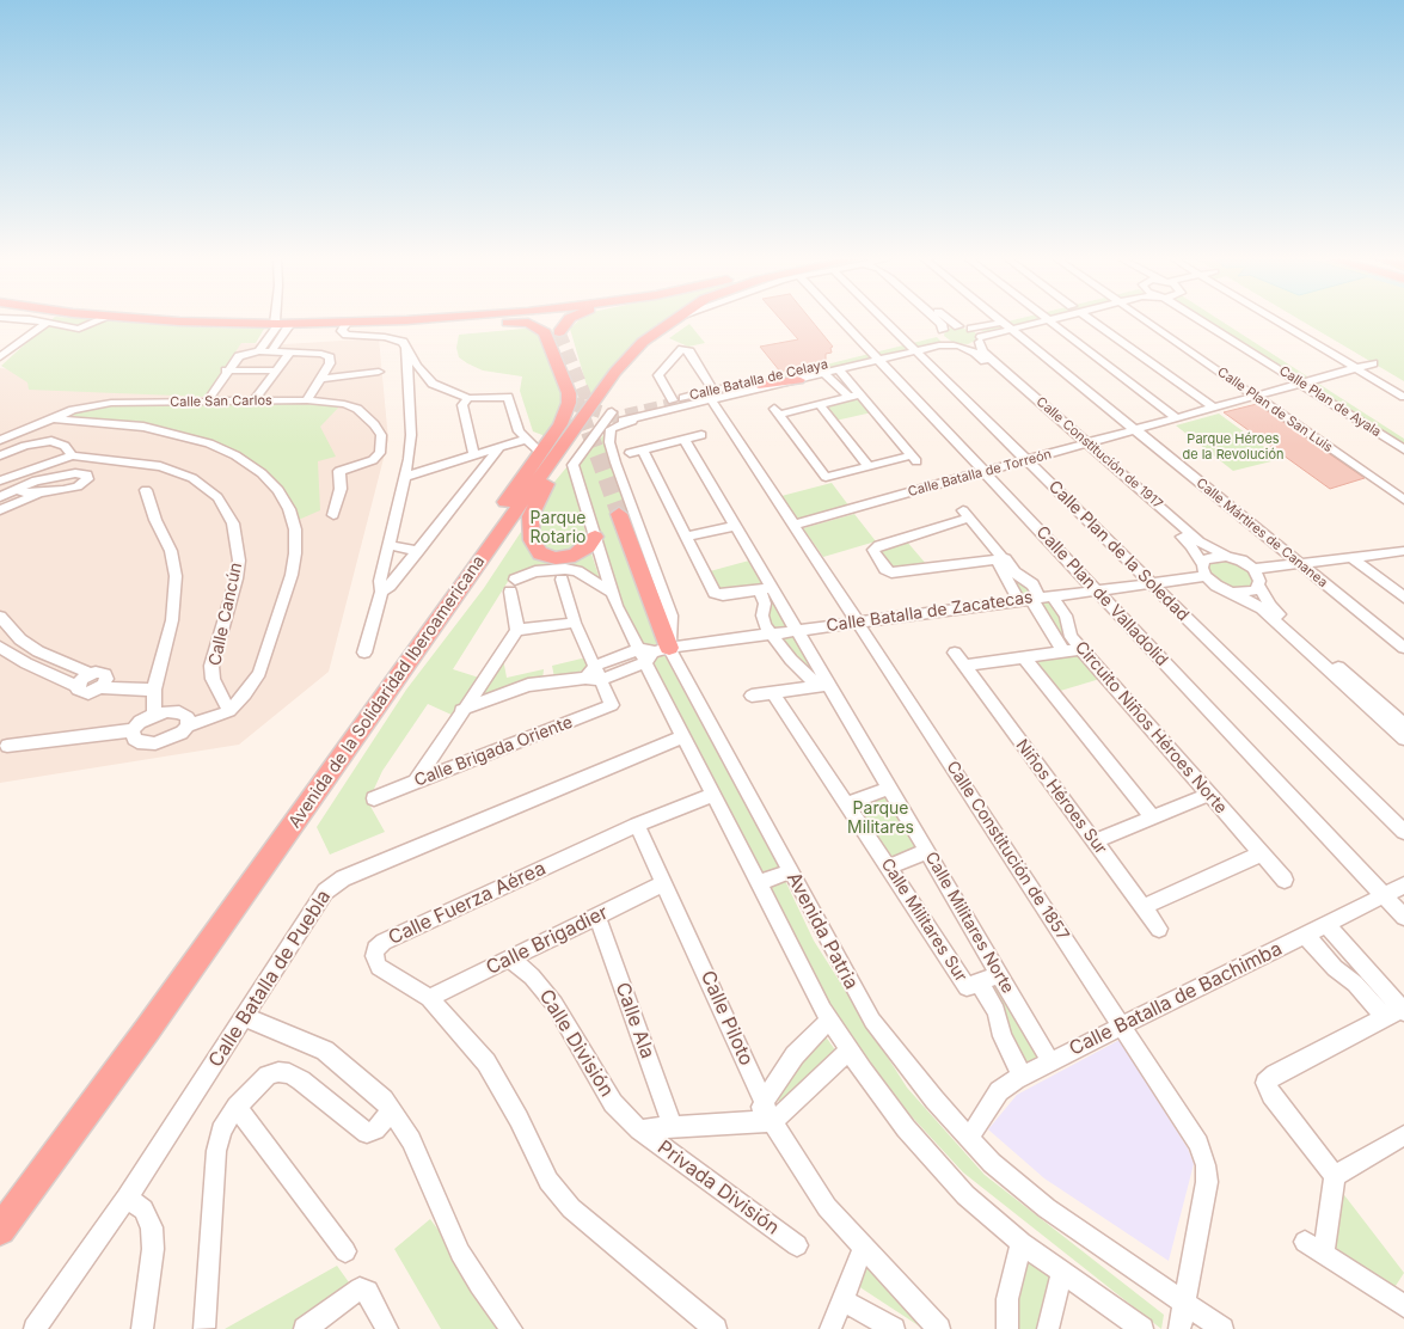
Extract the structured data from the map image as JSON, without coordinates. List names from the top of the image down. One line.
{"streets":{"highway":["Avenida de la Solidaridad Iberoamericana"],"street":["Calle Batalla de Celaya","Calle San Carlos","Calle Plan de Ayala","Calle Plan de San Luis","Calle Constitución de 1917","Calle Batalla de Torreón","Calle Mártires de Cananea","Calle Plan de la Soledad","Calle Plan de Valladolid","Calle Batalla de Zacatecas","Calle Cancún","Circuito Niños Héroes Norte","Calle Brigada Oriente","Niños Héroes Sur","Calle Constitución de 1857","Calle Fuerza Aérea","Calle Militares Sur","Calle Militares Norte","Avenida Patria","Calle Brigadier","Calle Batalla de Puebla","Calle Batalla de Bachimba","Calle Piloto","Calle Ala","Calle División","Privada División"]},"crossings":[["Calle Batalla de Celaya","Calle Constitución de 1917"],["Calle Batalla de Celaya","Calle Plan de la Soledad"],["Calle Batalla de Celaya","Calle Plan de Valladolid"],["Calle Batalla de Celaya","Calle Constitución de 1857"],["Calle Batalla de Celaya","Avenida Patria"],["Calle Plan de Ayala","Calle Batalla de Torreón"],["Calle Plan de San Luis","Calle Batalla de Torreón"],["Calle Constitución de 1917","Calle Batalla de Torreón"],["Calle Constitución de 1917","Calle Batalla de Zacatecas"],["Calle Batalla de Torreón","Calle Mártires de Cananea"],["Calle Batalla de Torreón","Calle Plan de la Soledad"],["Calle Batalla de Torreón","Calle Plan de Valladolid"],["Calle Batalla de Torreón","Calle Constitución de 1857"],["Calle Plan de la Soledad","Calle Batalla de Zacatecas"],["Calle Plan de Valladolid","Calle Batalla de Zacatecas"],["Calle Plan de Valladolid","Calle Batalla de Bachimba"],["Calle Batalla de Zacatecas","Circuito Niños Héroes Norte"],["Calle Batalla de Zacatecas","Calle Constitución de 1857"],["Calle Batalla de Zacatecas","Calle Militares Norte"],["Calle Batalla de Zacatecas","Avenida Patria"],["Calle Constitución de 1857","Avenida Patria"],["Calle Constitución de 1857","Calle Batalla de Bachimba"],["Calle Fuerza Aérea","Avenida Patria"],["Calle Fuerza Aérea","Calle Brigadier"],["Calle Fuerza Aérea","Calle Piloto"],["Calle Militares Sur","Calle Militares Norte"],["Calle Militares Sur","Calle Batalla de Bachimba"],["Calle Militares Norte","Calle Batalla de Bachimba"],["Avenida Patria","Calle Batalla de Puebla"],["Avenida Patria","Calle Batalla de Bachimba"],["Calle Brigadier","Calle Piloto"],["Calle Brigadier","Calle Ala"],["Calle Brigadier","Calle División"],["Calle División","Privada División"]],"parks":["Parque Héroes de la Revolución","Parque Rotario","Parque Militares"]}
